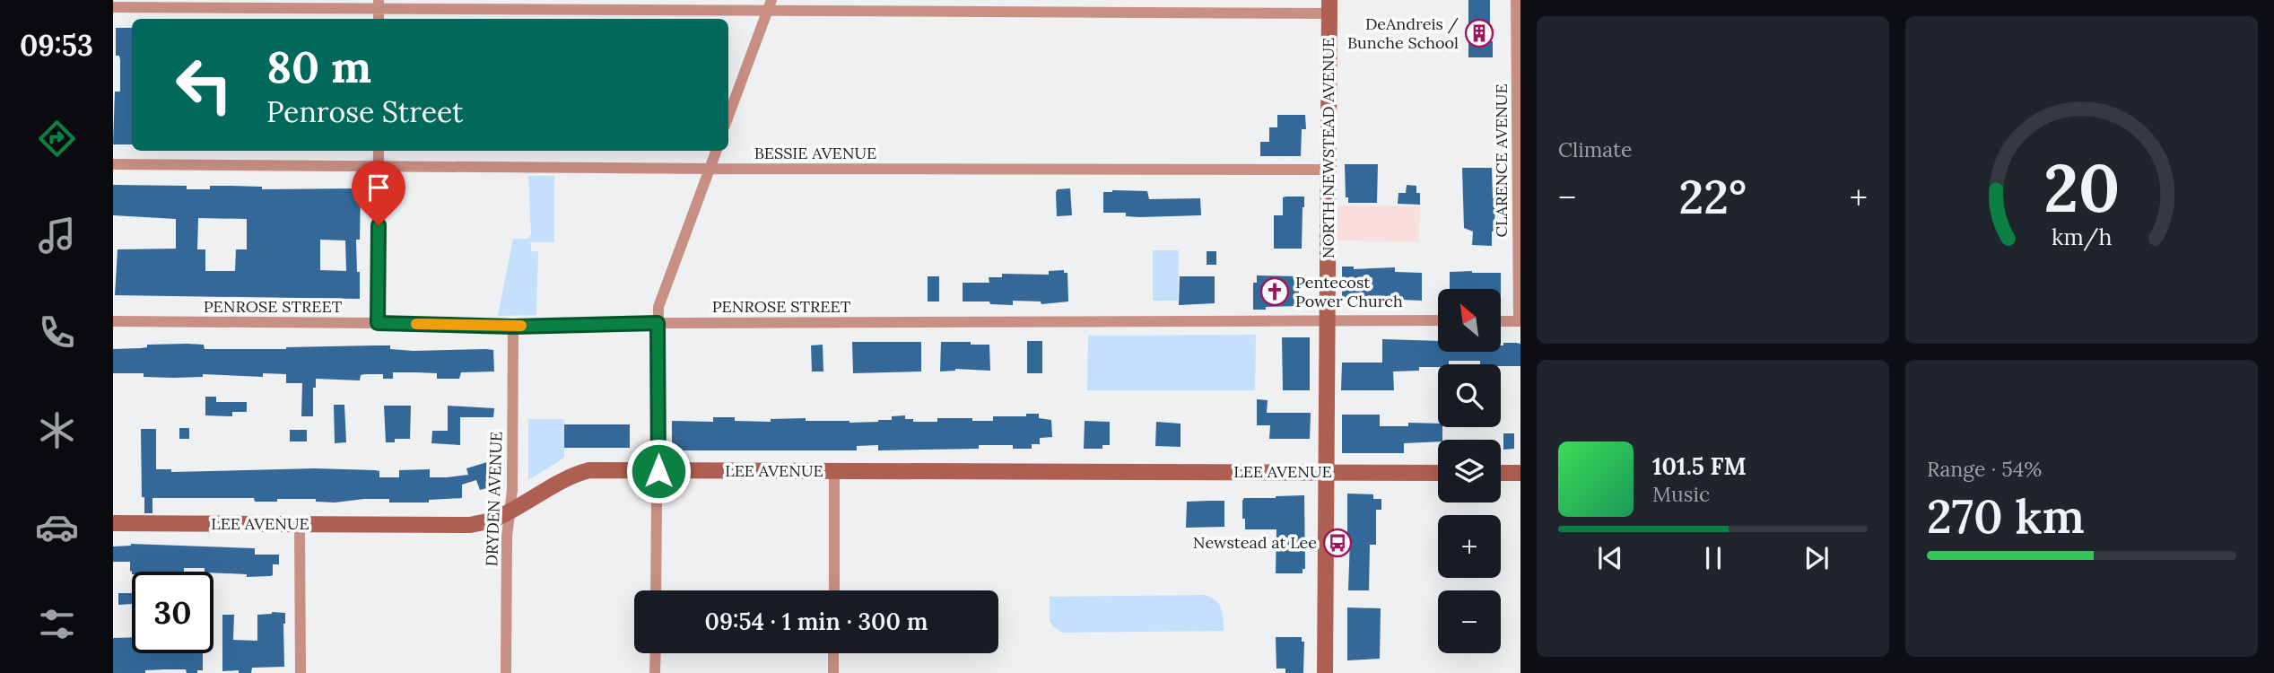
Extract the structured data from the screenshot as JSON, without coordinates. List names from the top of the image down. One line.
{"streets":{"street":["NORTH NEWSTEAD AVENUE","BESSIE AVENUE","CLARENCE AVENUE","PENROSE STREET","LEE AVENUE","DRYDEN AVENUE"]},"crossings":[["NORTH NEWSTEAD AVENUE","BESSIE AVENUE"],["NORTH NEWSTEAD AVENUE","PENROSE STREET"],["NORTH NEWSTEAD AVENUE","LEE AVENUE"],["PENROSE STREET","DRYDEN AVENUE"],["LEE AVENUE","DRYDEN AVENUE"]],"places":{"building":["DeAndreis / Bunche School"],"church":["Pentecost Power Church"],"bus stop":["Newstead at Lee"]},"north":"top left","page":{"tabs":"09:53","tile":["Climate",["Range · 54%","270 km"]],"turn":["80 m","Penrose Street"],"heat":["−","22°","+"],"map_buttons":["+","−"],"song":["101.5 FM","Music"],"limit":"30","trip":"09:54 · 1 min · 300 m","gauge":["20","km/h"]}}
